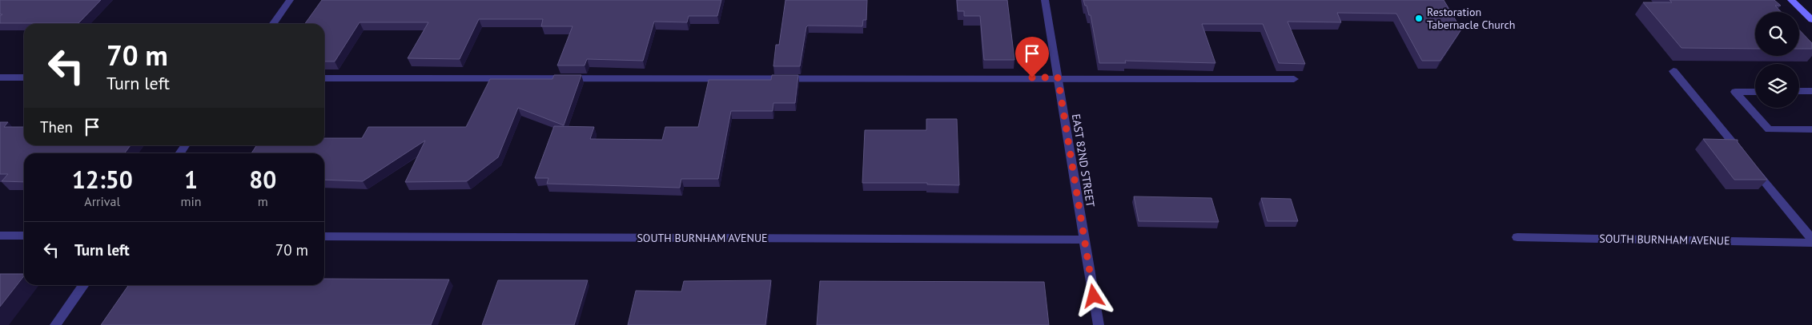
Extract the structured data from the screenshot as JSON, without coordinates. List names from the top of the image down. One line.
{"streets":{"street":["EAST 82ND STREET","SOUTH BURNHAM AVENUE"]},"crossings":[["EAST 82ND STREET","SOUTH BURNHAM AVENUE"]],"places":["Restoration Tabernacle Church"],"page":{"turn":["70 m","Turn left"],"then":"Then","eta":["12:50","Arrival","1","min","80","m"],"list":[{"name":"Turn left","value":"70 m"}]}}
